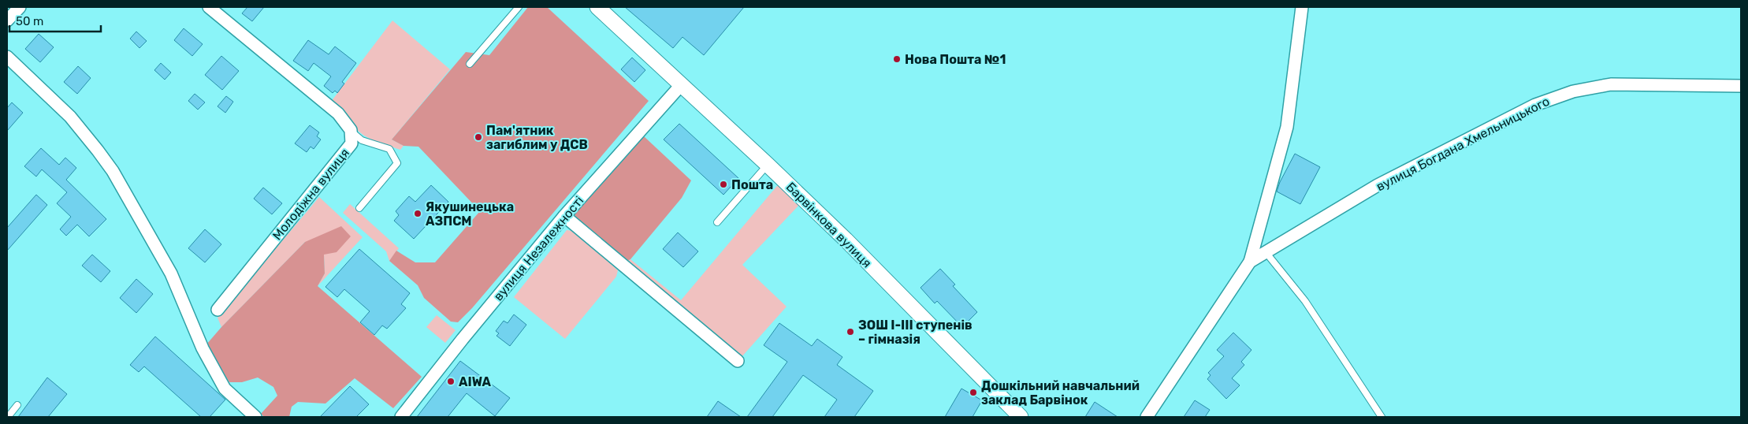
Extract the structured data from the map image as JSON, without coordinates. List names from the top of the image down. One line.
{"streets":{"street":["вулиця Богдана Хмельницького","Молодіжна вулиця","Барвінкова вулиця","вулиця Незалежності"]},"crossings":[["Барвінкова вулиця","вулиця Незалежності"]],"places":["Нова Пошта №1","Пам'ятник загиблим у ДСВ","Пошта","Якушинецька АЗПСМ","ЗОШ І-ІІІ ступенів – гімназія","AIWA","Дошкільний навчальний заклад Барвінок"],"scale_bar":"50 m"}
